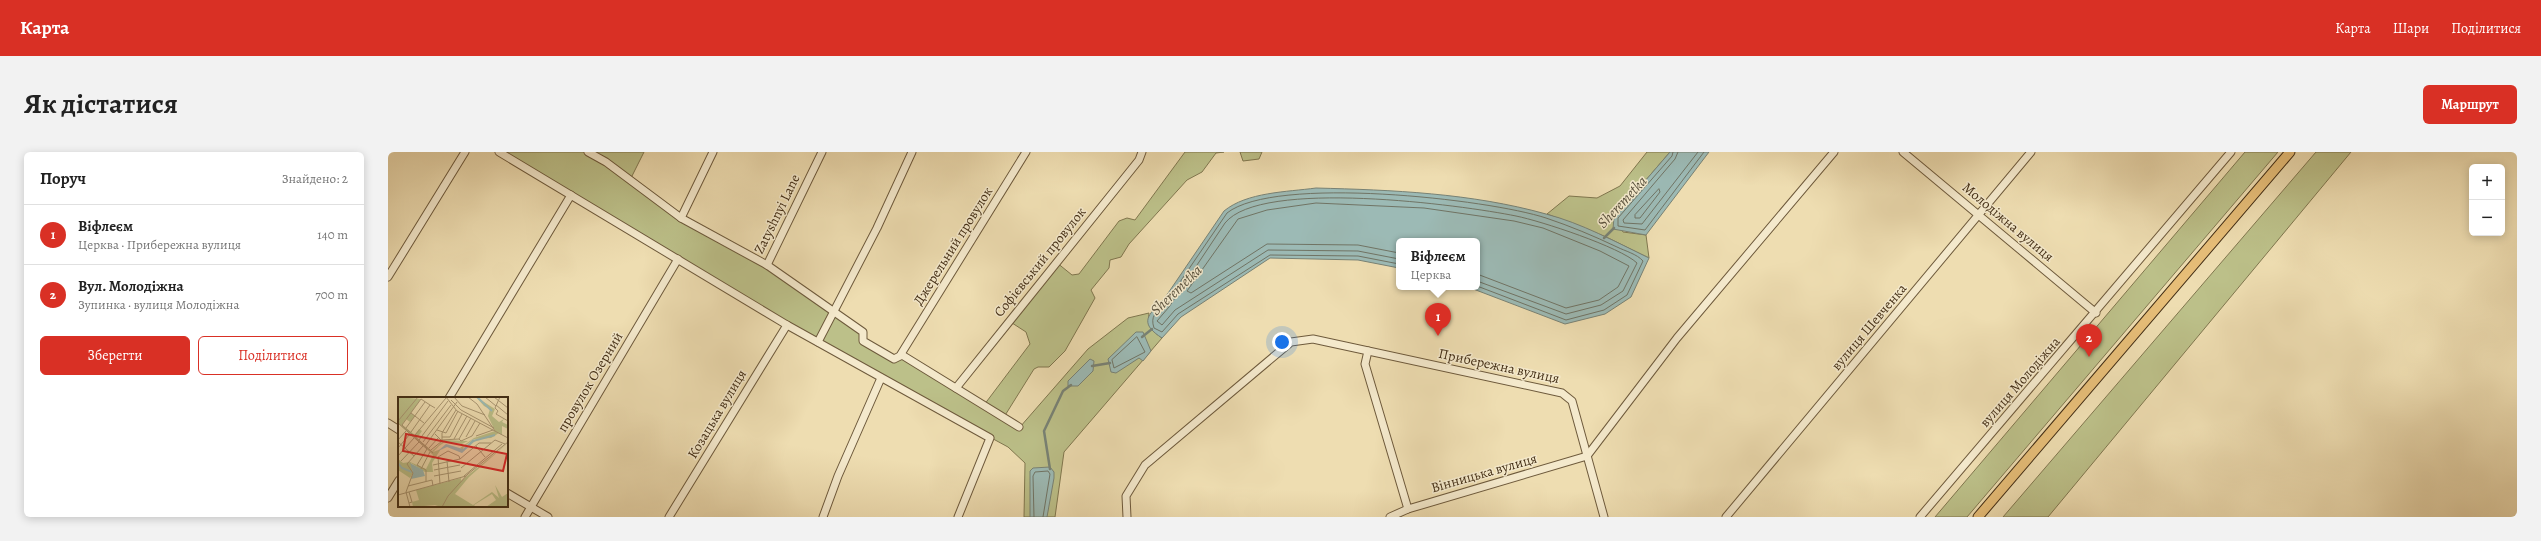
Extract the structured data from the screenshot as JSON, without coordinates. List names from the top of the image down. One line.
{"streets":{"street":["Zatyshnyi Lane","Молодіжна вулиця","Джерельний провулок","Софієвський провулок","вулиця Шевченка","Прибережна вулиця","провулок Озерний","вулиця Молодіжна","Козацька вулиця","Вінницька вулиця"]},"crossings":[["Молодіжна вулиця","вулиця Шевченка"],["Молодіжна вулиця","вулиця Молодіжна"],["Прибережна вулиця","Вінницька вулиця"]],"water":["Sheremetka"],"page":{"header":"Карта","nav":["Карта","Шари","Поділитися"],"title":"Як дістатися","buttons":["Маршрут",["Зберегти","Поділитися"]],"heading":["Поруч","Знайдено: 2"],"map_buttons":["+","−"],"list":[{"mark":"1","name":"Віфлеєм","note":"Церква · Прибережна вулиця","value":"140 m"},{"mark":"2","name":"Вул. Молодіжна","note":"Зупинка · вулиця Молодіжна","value":"700 m"}],"popup":["Віфлеєм","Церква"],"pins":["1","2"]}}
